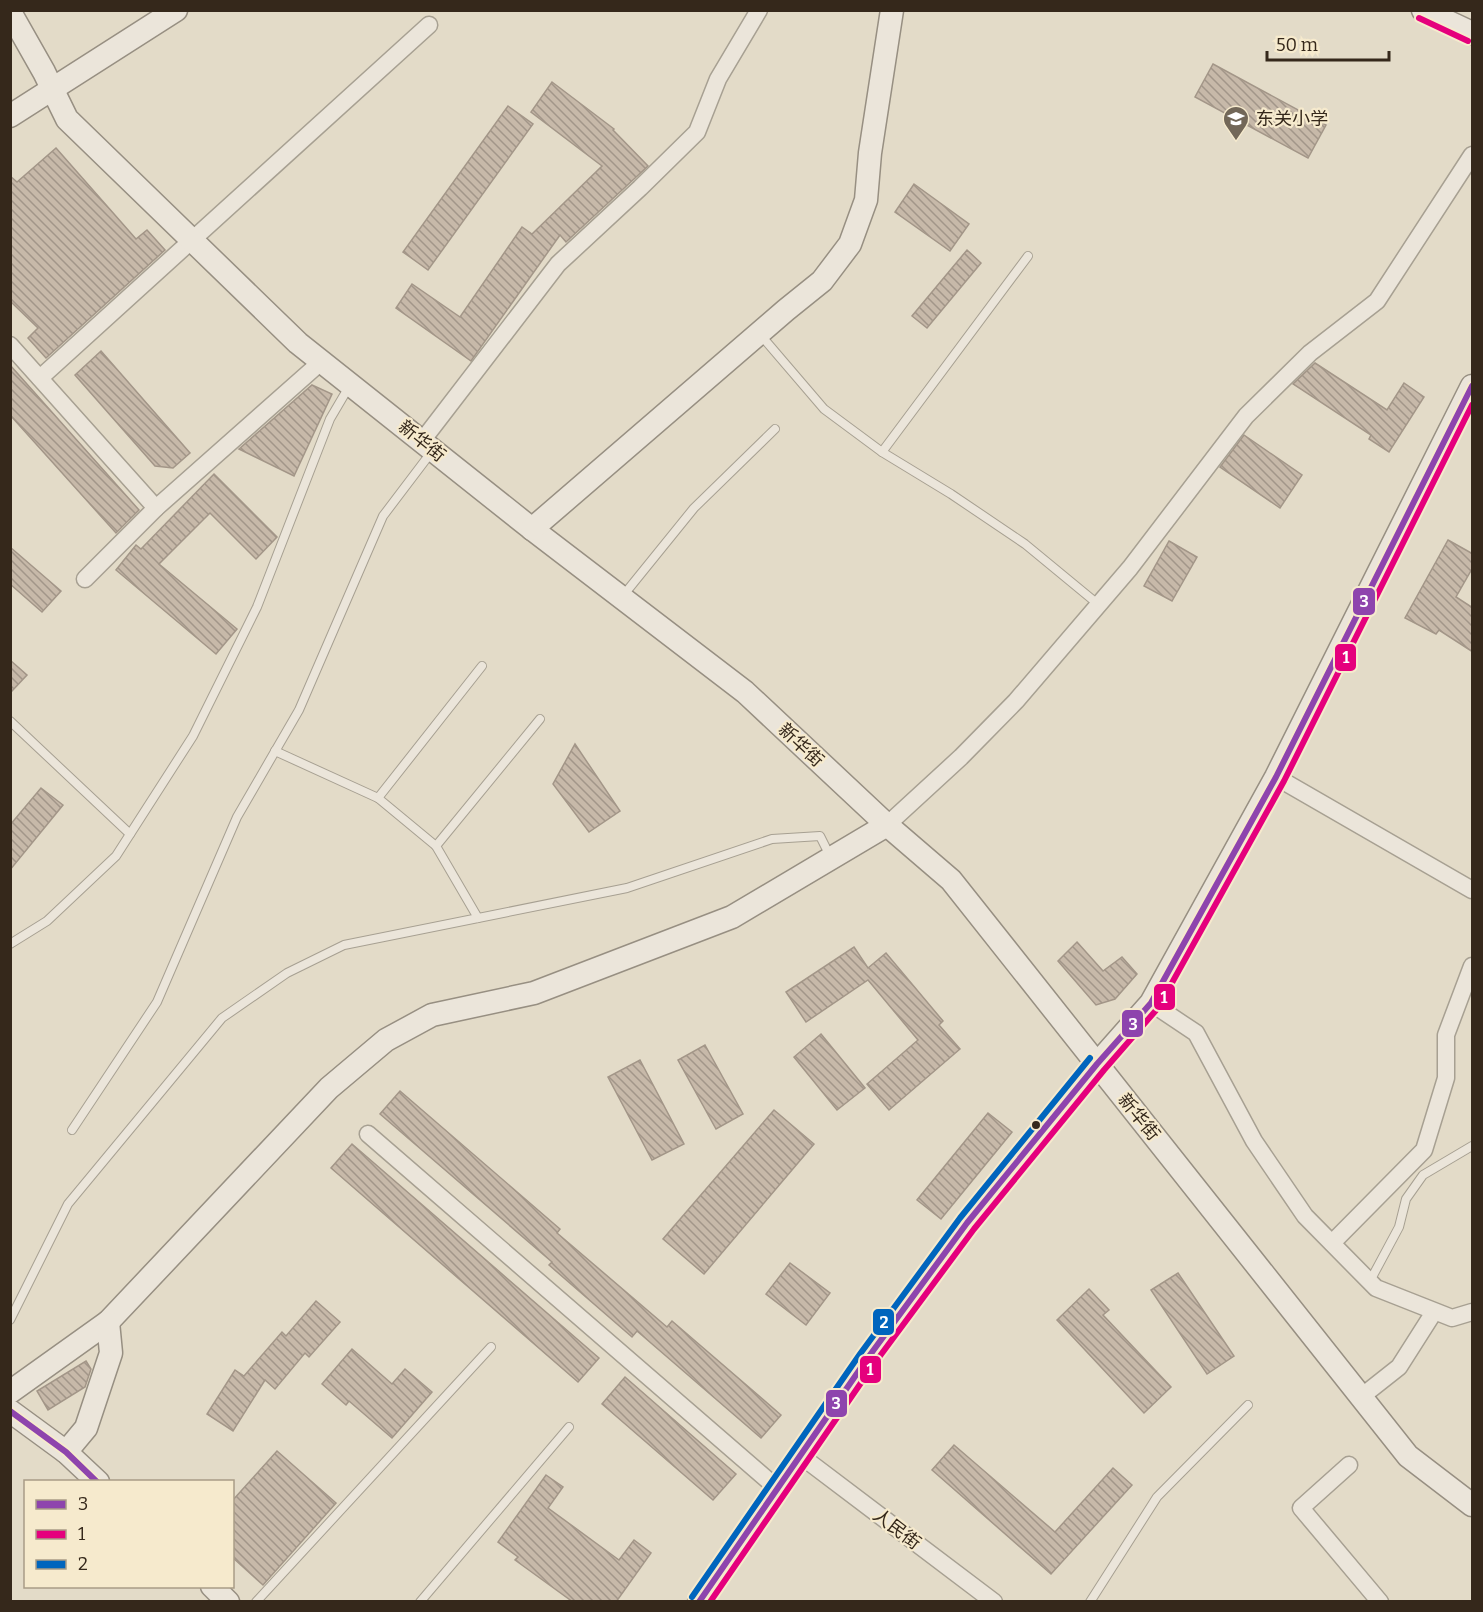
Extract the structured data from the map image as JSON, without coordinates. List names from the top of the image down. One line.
{"streets":{"street":["新华街","人民街"]},"places":{"school or university":["东关小学"]},"lines":["transit line 1","transit line 3","transit line 2"],"legend":["3","1","2"],"scale_bar":"50 m"}
